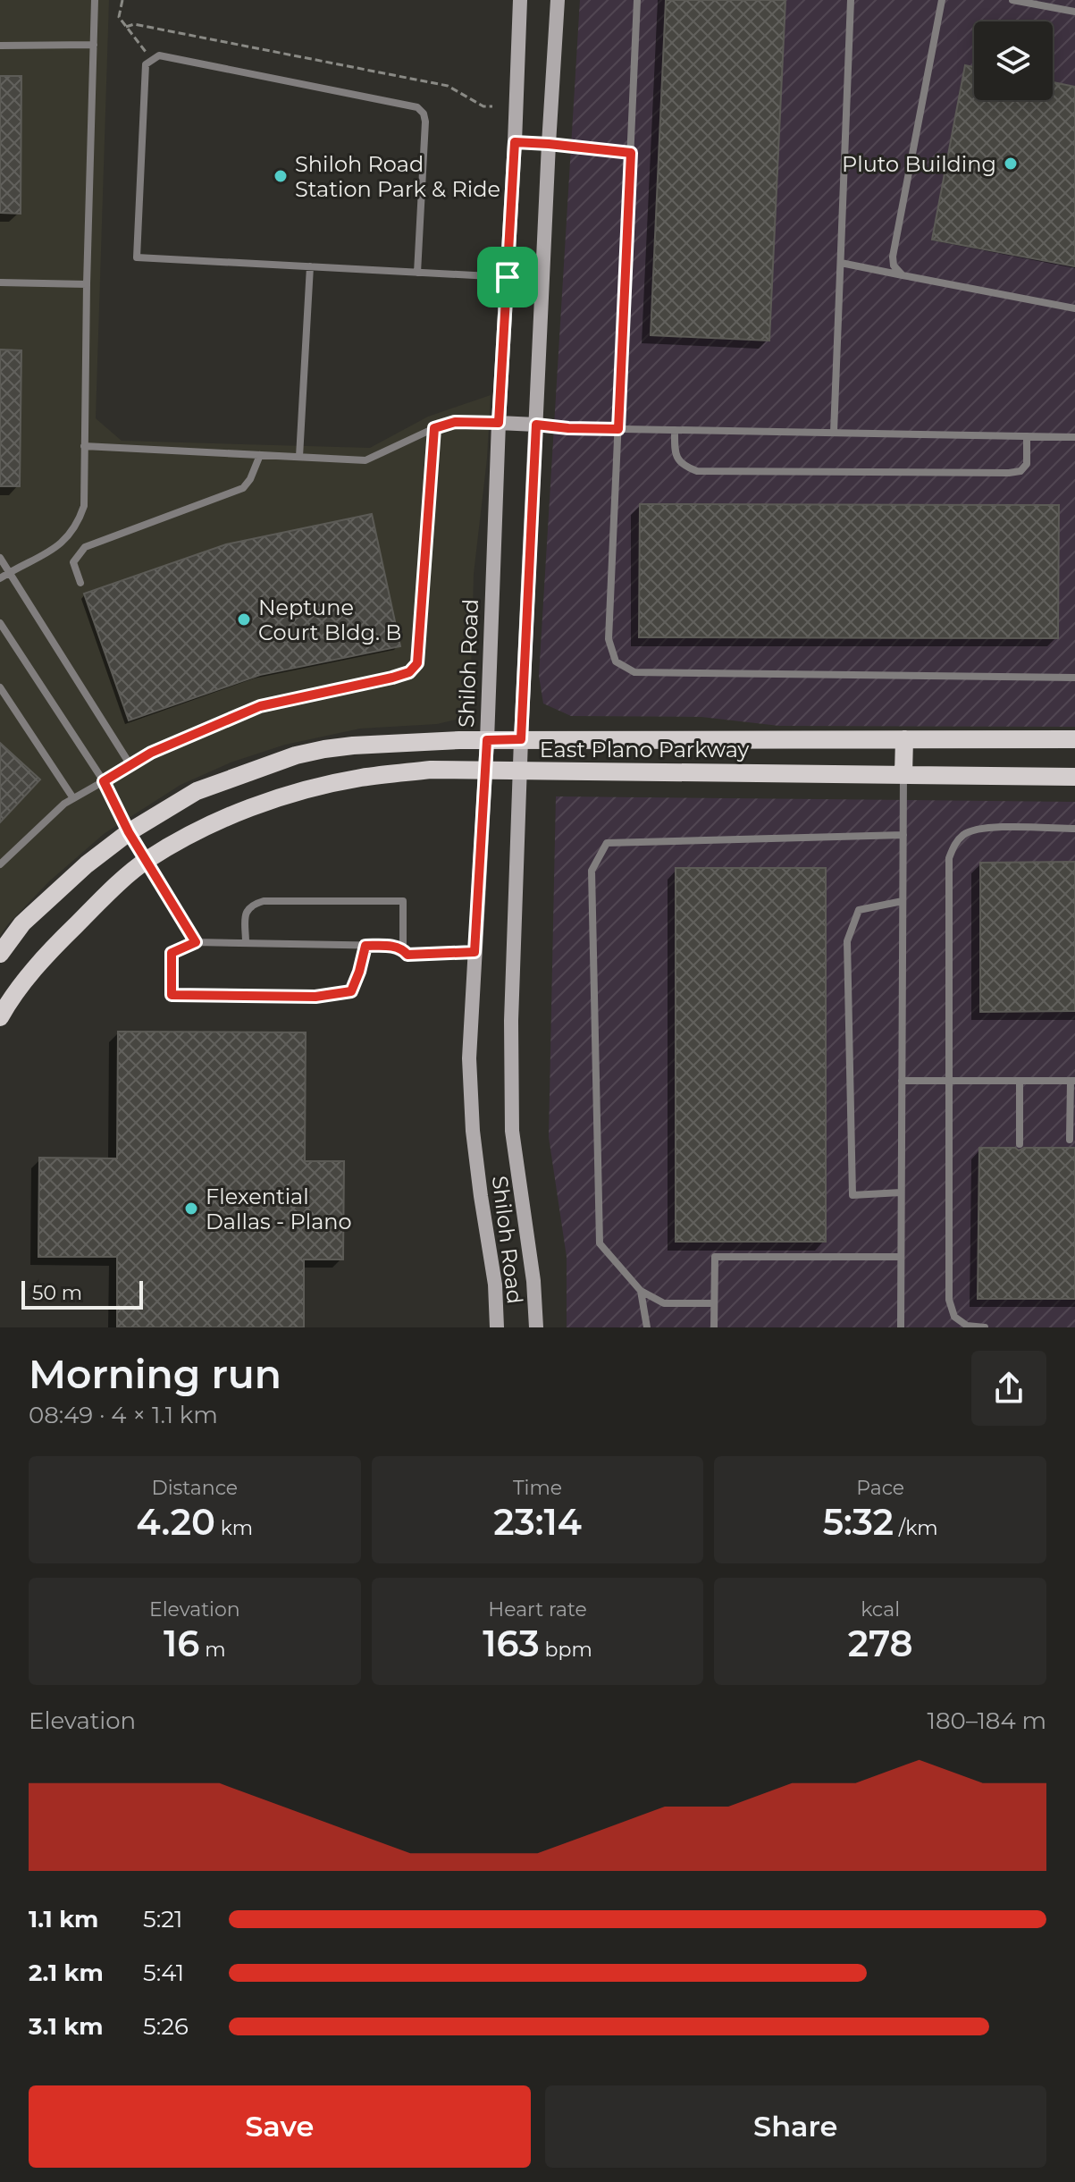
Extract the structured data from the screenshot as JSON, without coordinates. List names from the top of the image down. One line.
{"streets":{"main road":["Shiloh Road","East Plano Parkway"]},"crossings":[["Shiloh Road","East Plano Parkway"]],"places":["Pluto Building","Shiloh Road Station Park & Ride","Neptune Court Bldg. B","Flexential Dallas - Plano"],"scale_bar":"50 m","page":{"scale":"50 m","heading":["Morning run","08:49 · 4 × 1.1 km"],"stats":[["Distance","4.20 km"],["Time","23:14"],["Pace","5:32 /km"],["Elevation","16 m"],["Heart rate","163 bpm"],["kcal","278"]],"chart":["Elevation","180–184 m"],"list":[{"name":"1.1 km","note":"5:21"},{"name":"2.1 km","note":"5:41"},{"name":"3.1 km","note":"5:26"}],"buttons":["Save","Share"]}}
